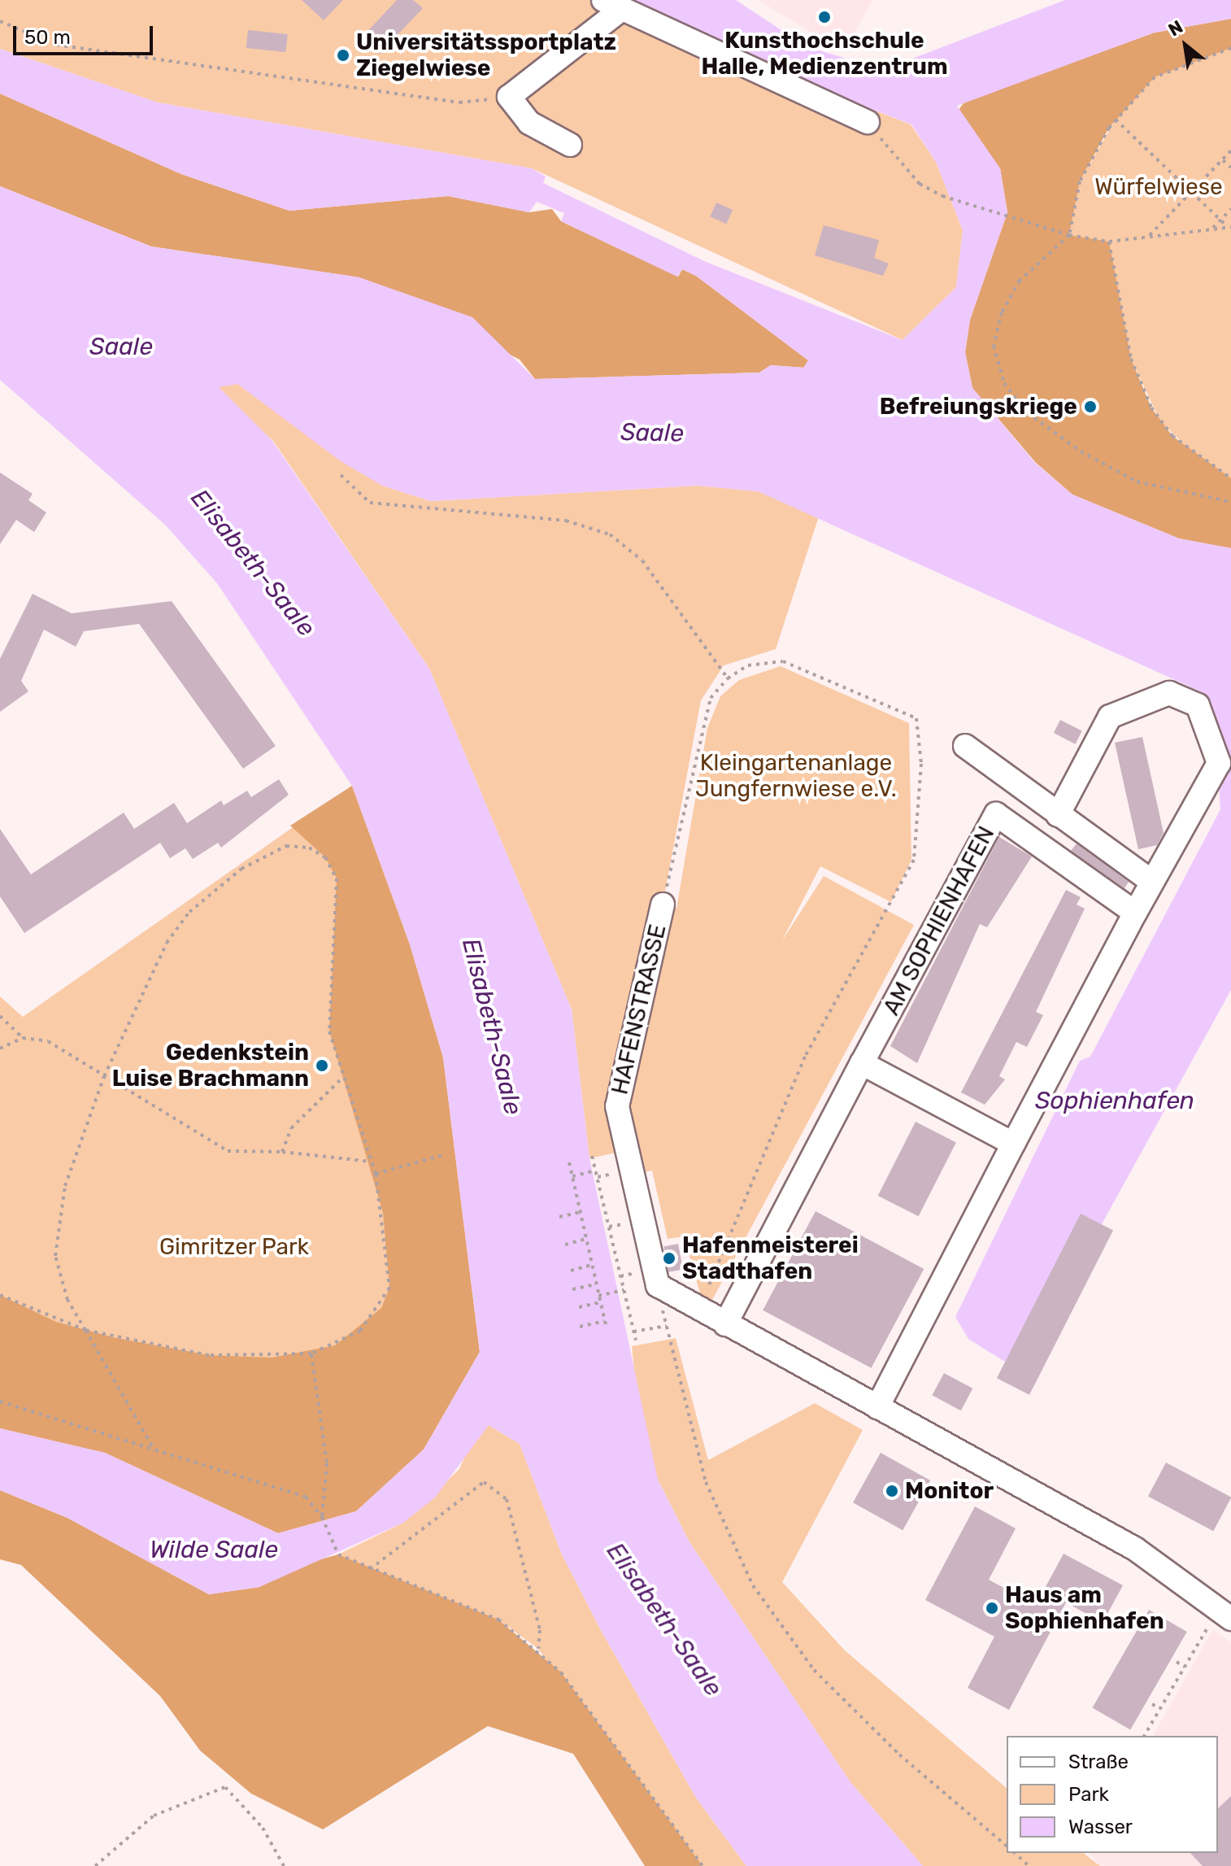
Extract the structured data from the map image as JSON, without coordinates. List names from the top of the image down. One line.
{"streets":{"street":["AM SOPHIENHAFEN","HAFENSTRASSE"]},"water":["Saale","Elisabeth-Saale","Sophienhafen","Wilde Saale"],"parks":["Würfelwiese","Kleingartenanlage Jungfernwiese e.V.","Gimritzer Park"],"places":["Kunsthochschule Halle, Medienzentrum","Universitätssportplatz Ziegelwiese","Befreiungskriege","Gedenkstein Luise Brachmann","Hafenmeisterei Stadthafen","Monitor","Haus am Sophienhafen"],"legend":["Straße","Park","Wasser"],"scale_bar":"50 m","north":"top left"}
